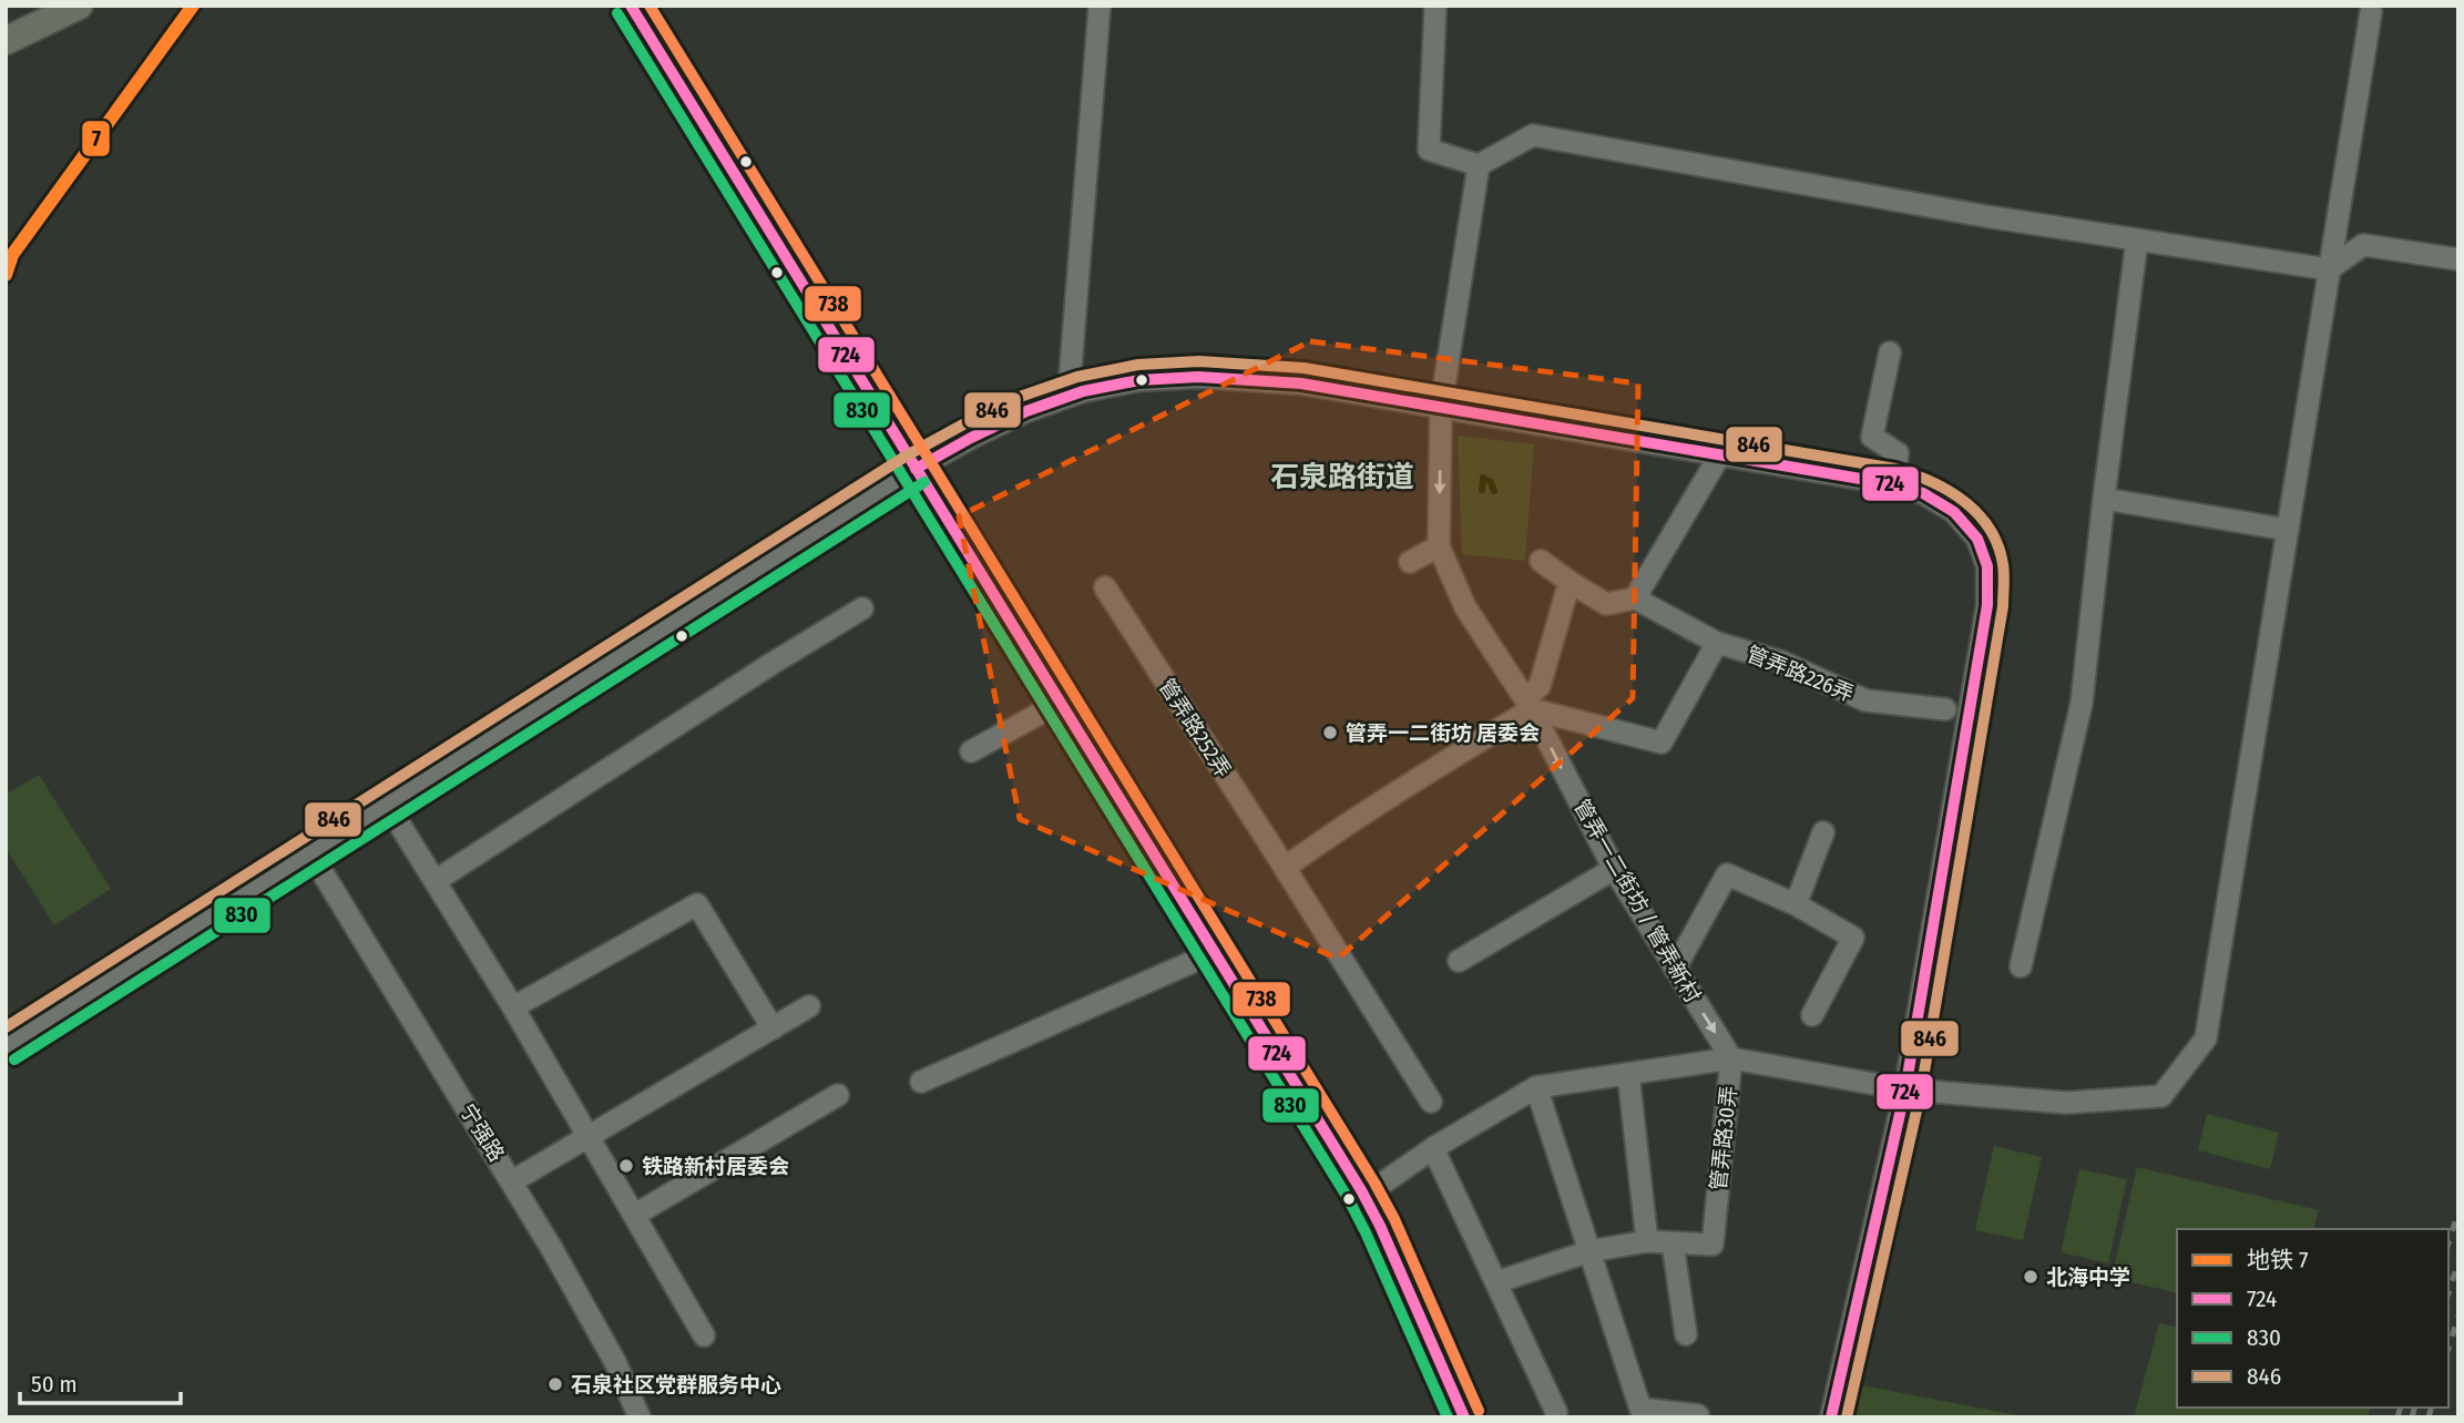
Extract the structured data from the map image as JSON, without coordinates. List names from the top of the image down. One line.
{"streets":{"street":["管弄路226弄","管弄路252弄","管弄一二街坊 / 管弄新村","宁强路","管弄路30弄"]},"crossings":[["管弄路226弄","管弄一二街坊 / 管弄新村"],["管弄一二街坊 / 管弄新村","管弄路30弄"]],"one_way":["管弄一二街坊 / 管弄新村"],"districts":["石泉路街道"],"places":["管弄一二街坊 居委会","铁路新村居委会","北海中学","石泉社区党群服务中心"],"lines":["metro line 7","transit line 724","transit line 738","transit line 830","transit line 846"],"legend":["地铁 7","724","830","846"],"scale_bar":"50 m"}
